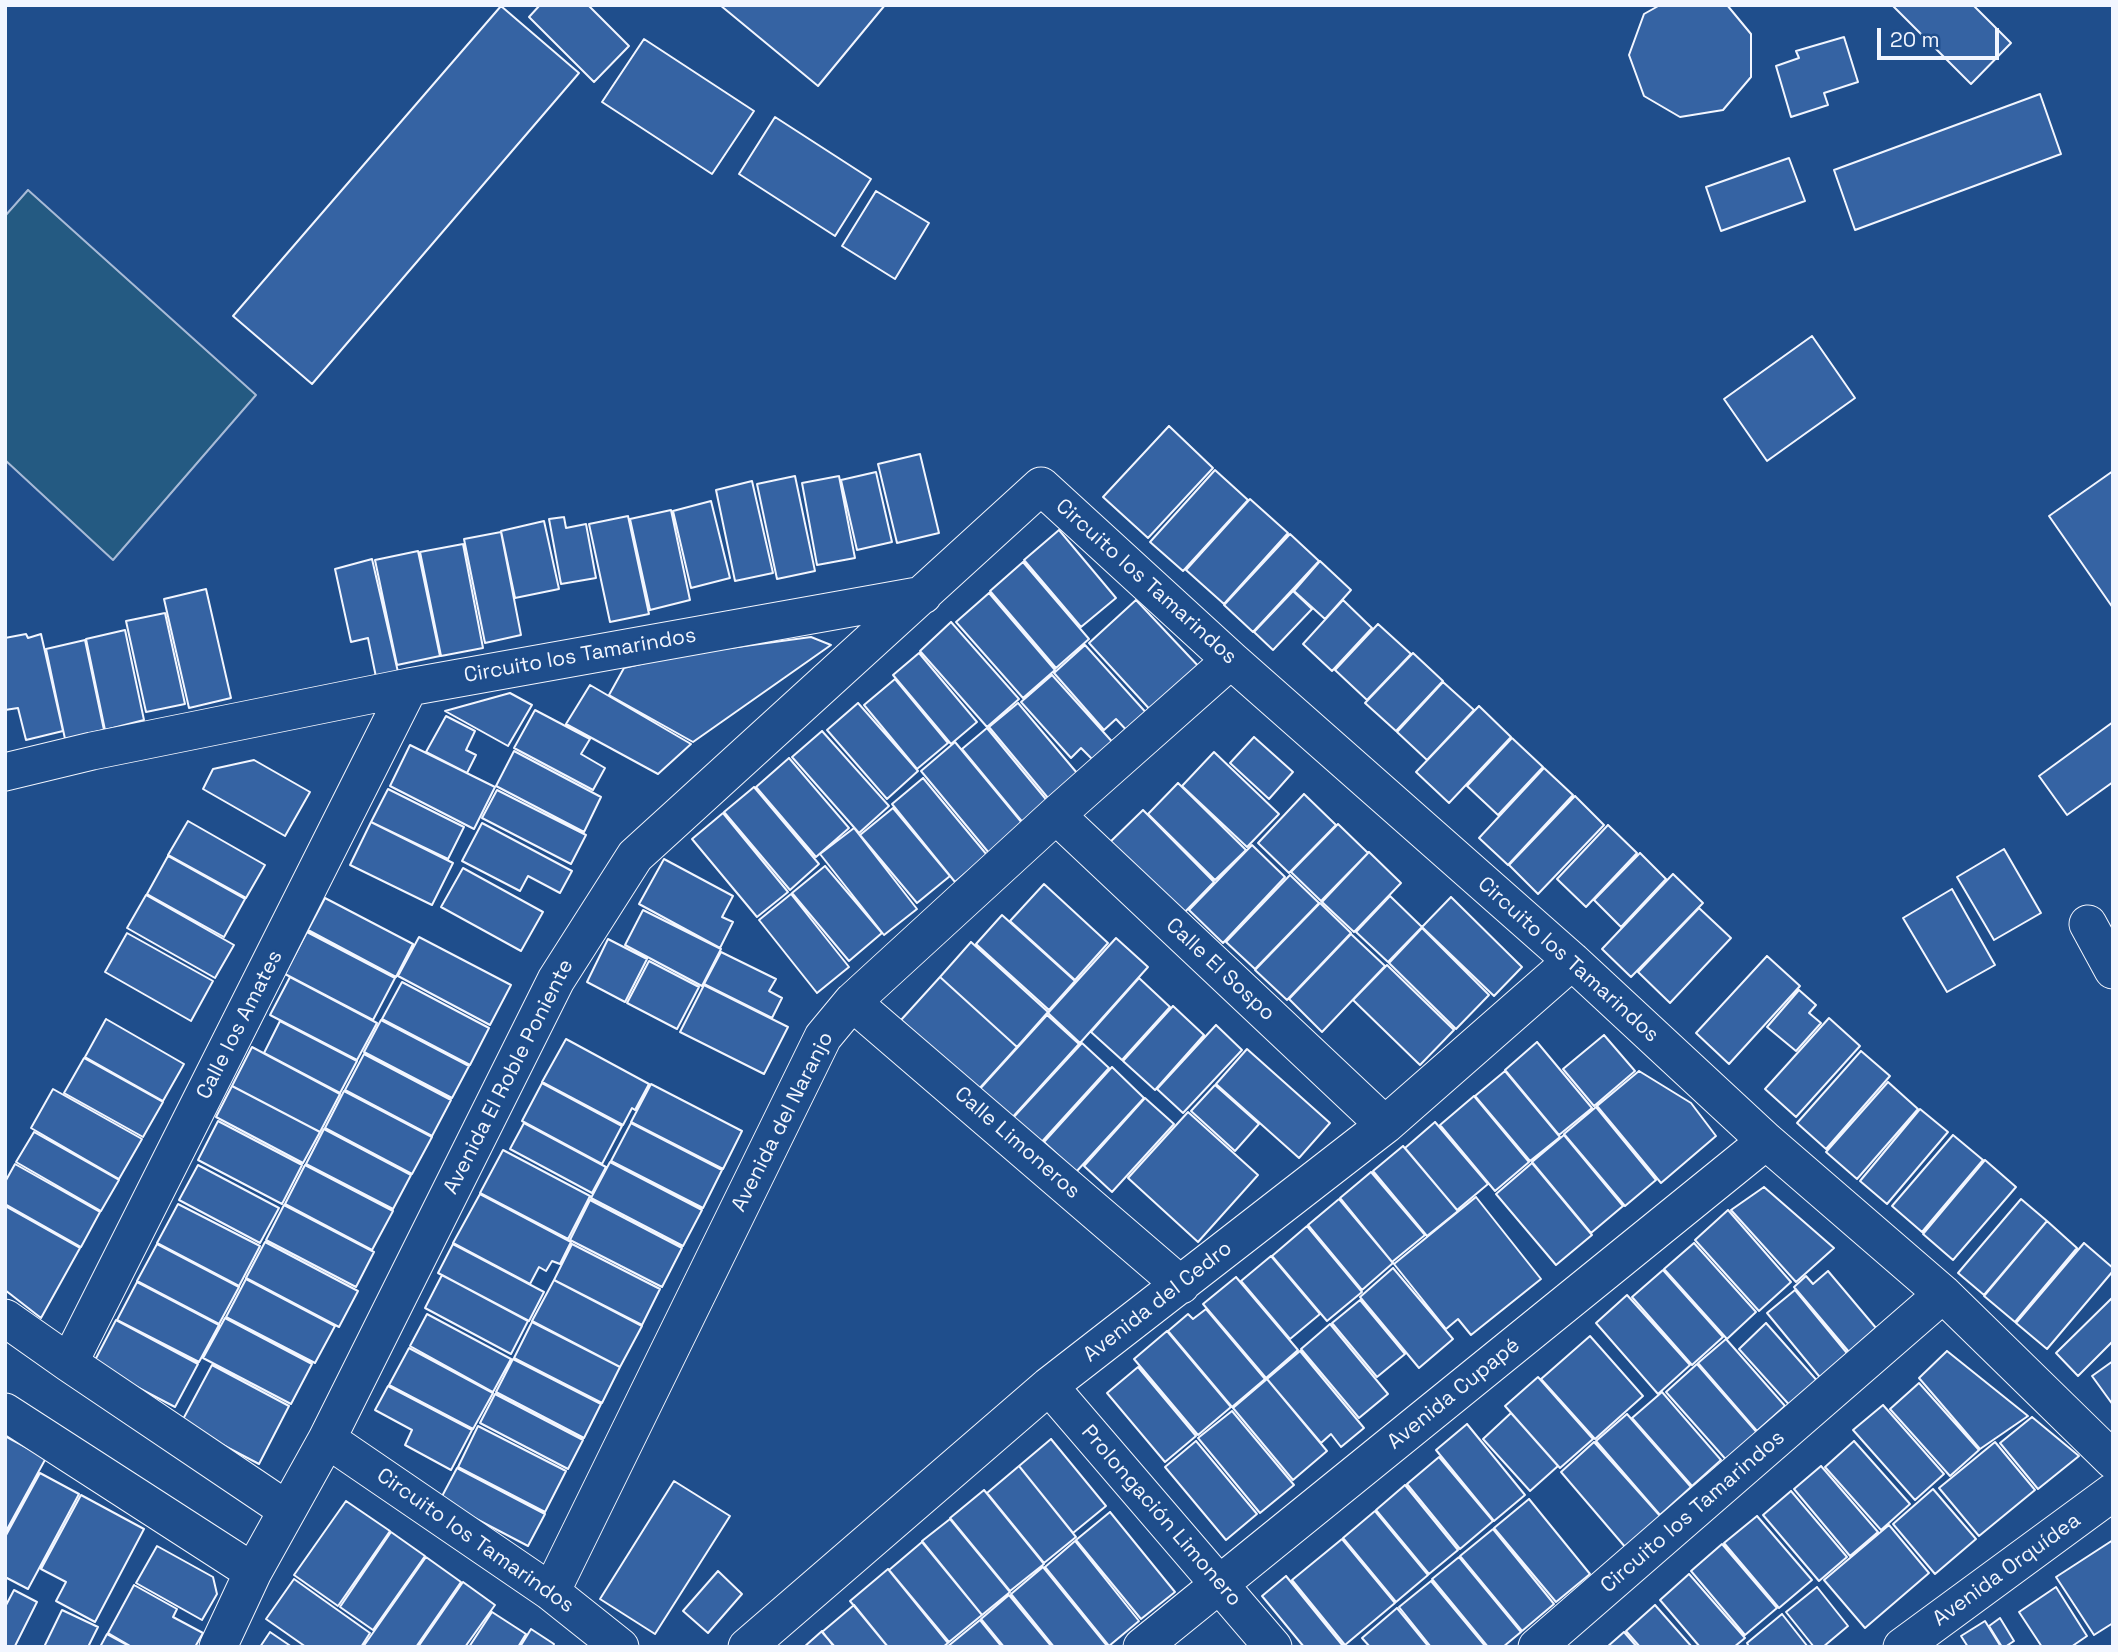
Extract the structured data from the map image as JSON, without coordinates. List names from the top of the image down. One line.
{"streets":{"street":["Circuito los Tamarindos","Calle El Sospo","Calle los Amates","Avenida El Roble Poniente","Avenida del Naranjo","Calle Limoneros","Avenida del Cedro","Avenida Cupapé","Prolongación Limonero","Avenida Orquídea"]},"crossings":[["Circuito los Tamarindos","Calle los Amates"],["Circuito los Tamarindos","Avenida El Roble Poniente"],["Circuito los Tamarindos","Avenida del Naranjo"],["Circuito los Tamarindos","Avenida del Cedro"],["Circuito los Tamarindos","Avenida Cupapé"],["Calle El Sospo","Avenida del Naranjo"],["Calle El Sospo","Avenida del Cedro"],["Avenida del Naranjo","Calle Limoneros"],["Calle Limoneros","Avenida del Cedro"],["Avenida del Cedro","Prolongación Limonero"],["Avenida Cupapé","Prolongación Limonero"]],"scale_bar":"20 m"}
